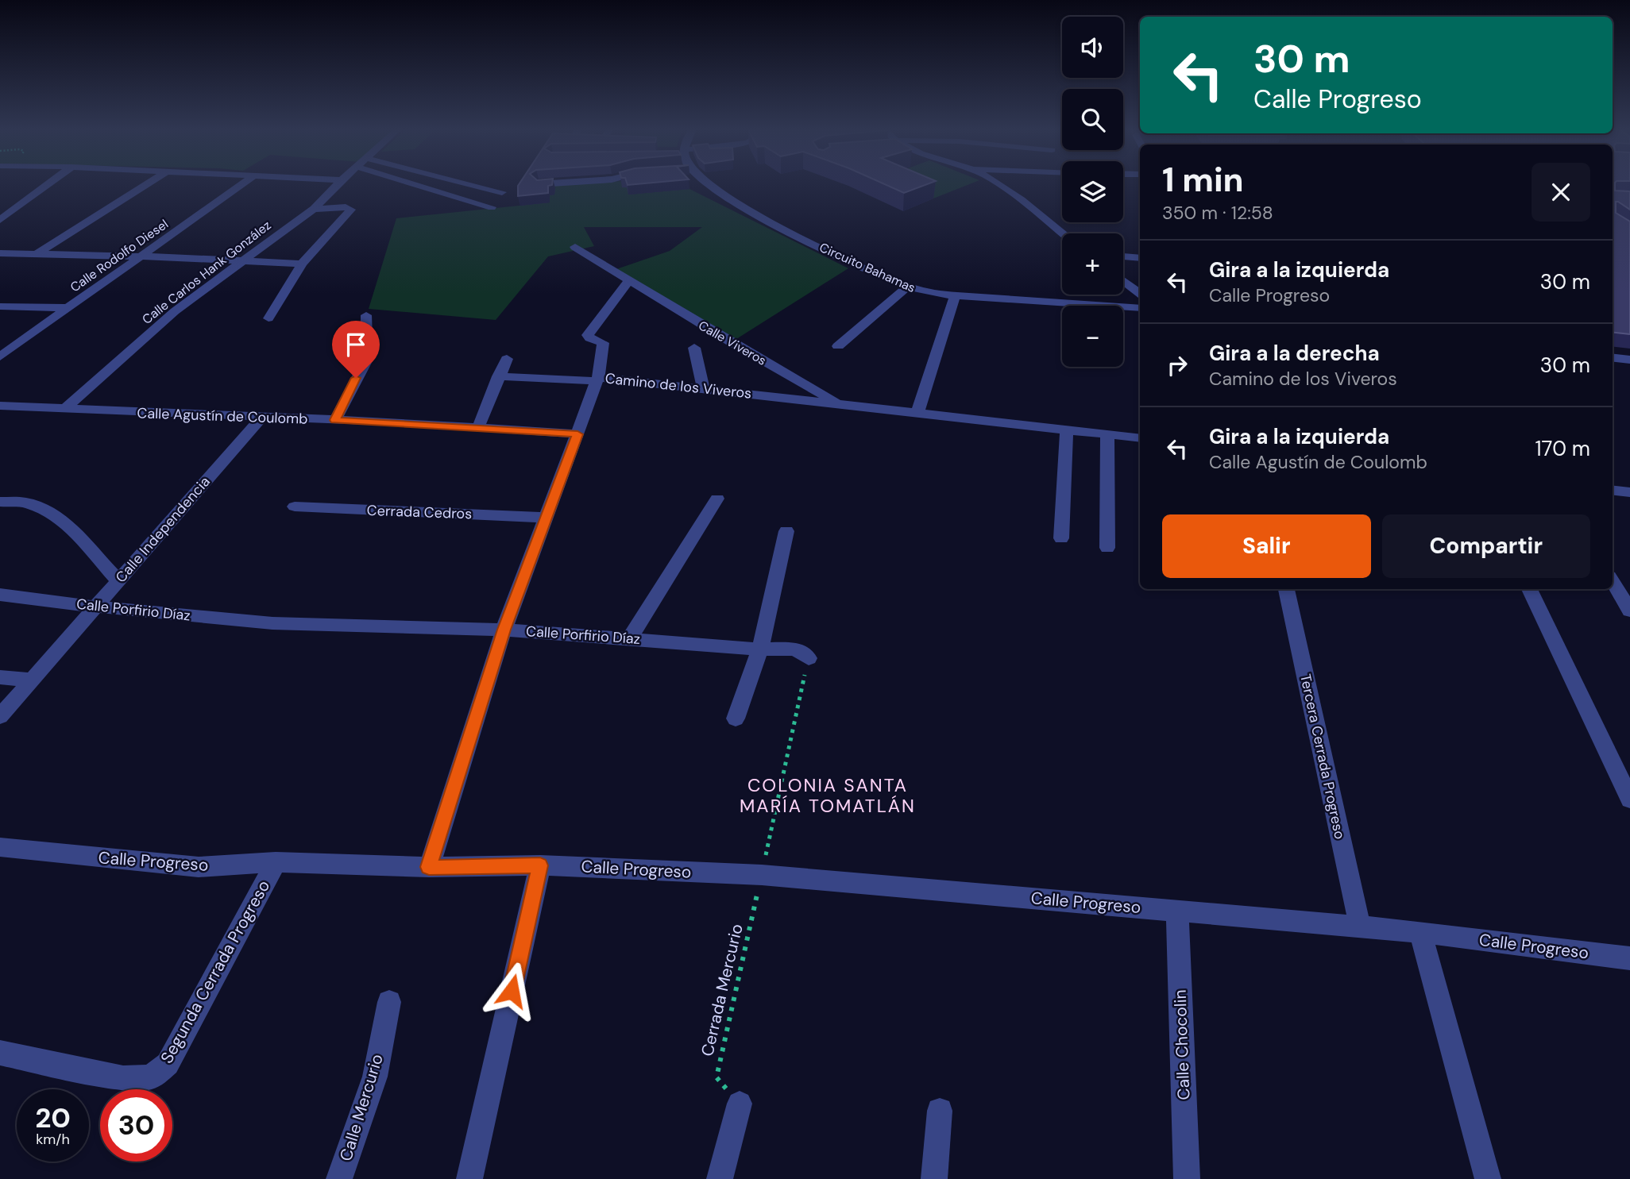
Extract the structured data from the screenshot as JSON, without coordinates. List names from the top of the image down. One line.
{"streets":{"street":["Calle Rodolfo Diesel","Circuito Bahamas","Calle Carlos Hank González","Calle Viveros","Camino de los Viveros","Calle Agustín de Coulomb","Cerrada Cedros","Calle Independencia","Calle Porfirio Díaz","Tercera Cerrada Progreso","Calle Progreso","Segunda Cerrada Progreso","Calle Chocolin","Calle Mercurio"],"path":["Cerrada Mercurio"]},"crossings":[["Calle Carlos Hank González","Calle Agustín de Coulomb"],["Calle Viveros","Camino de los Viveros"],["Camino de los Viveros","Calle Agustín de Coulomb"],["Camino de los Viveros","Cerrada Cedros"],["Camino de los Viveros","Calle Porfirio Díaz"],["Camino de los Viveros","Calle Progreso"],["Calle Agustín de Coulomb","Calle Independencia"],["Calle Independencia","Calle Porfirio Díaz"],["Tercera Cerrada Progreso","Calle Progreso"],["Calle Progreso","Segunda Cerrada Progreso"],["Calle Progreso","Cerrada Mercurio"],["Calle Progreso","Calle Chocolin"]],"districts":["COLONIA SANTA MARÍA TOMATLÁN"],"page":{"map_buttons":["+","−"],"turn":["30 m","Calle Progreso"],"heading":["1 min","350 m · 12:58"],"list":[{"name":"Gira a la izquierda","note":"Calle Progreso","value":"30 m"},{"name":"Gira a la derecha","note":"Camino de los Viveros","value":"30 m"},{"name":"Gira a la izquierda","note":"Calle Agustín de Coulomb","value":"170 m"}],"buttons":["Salir","Compartir"],"speed":"20 km/h","limit":"30"}}
